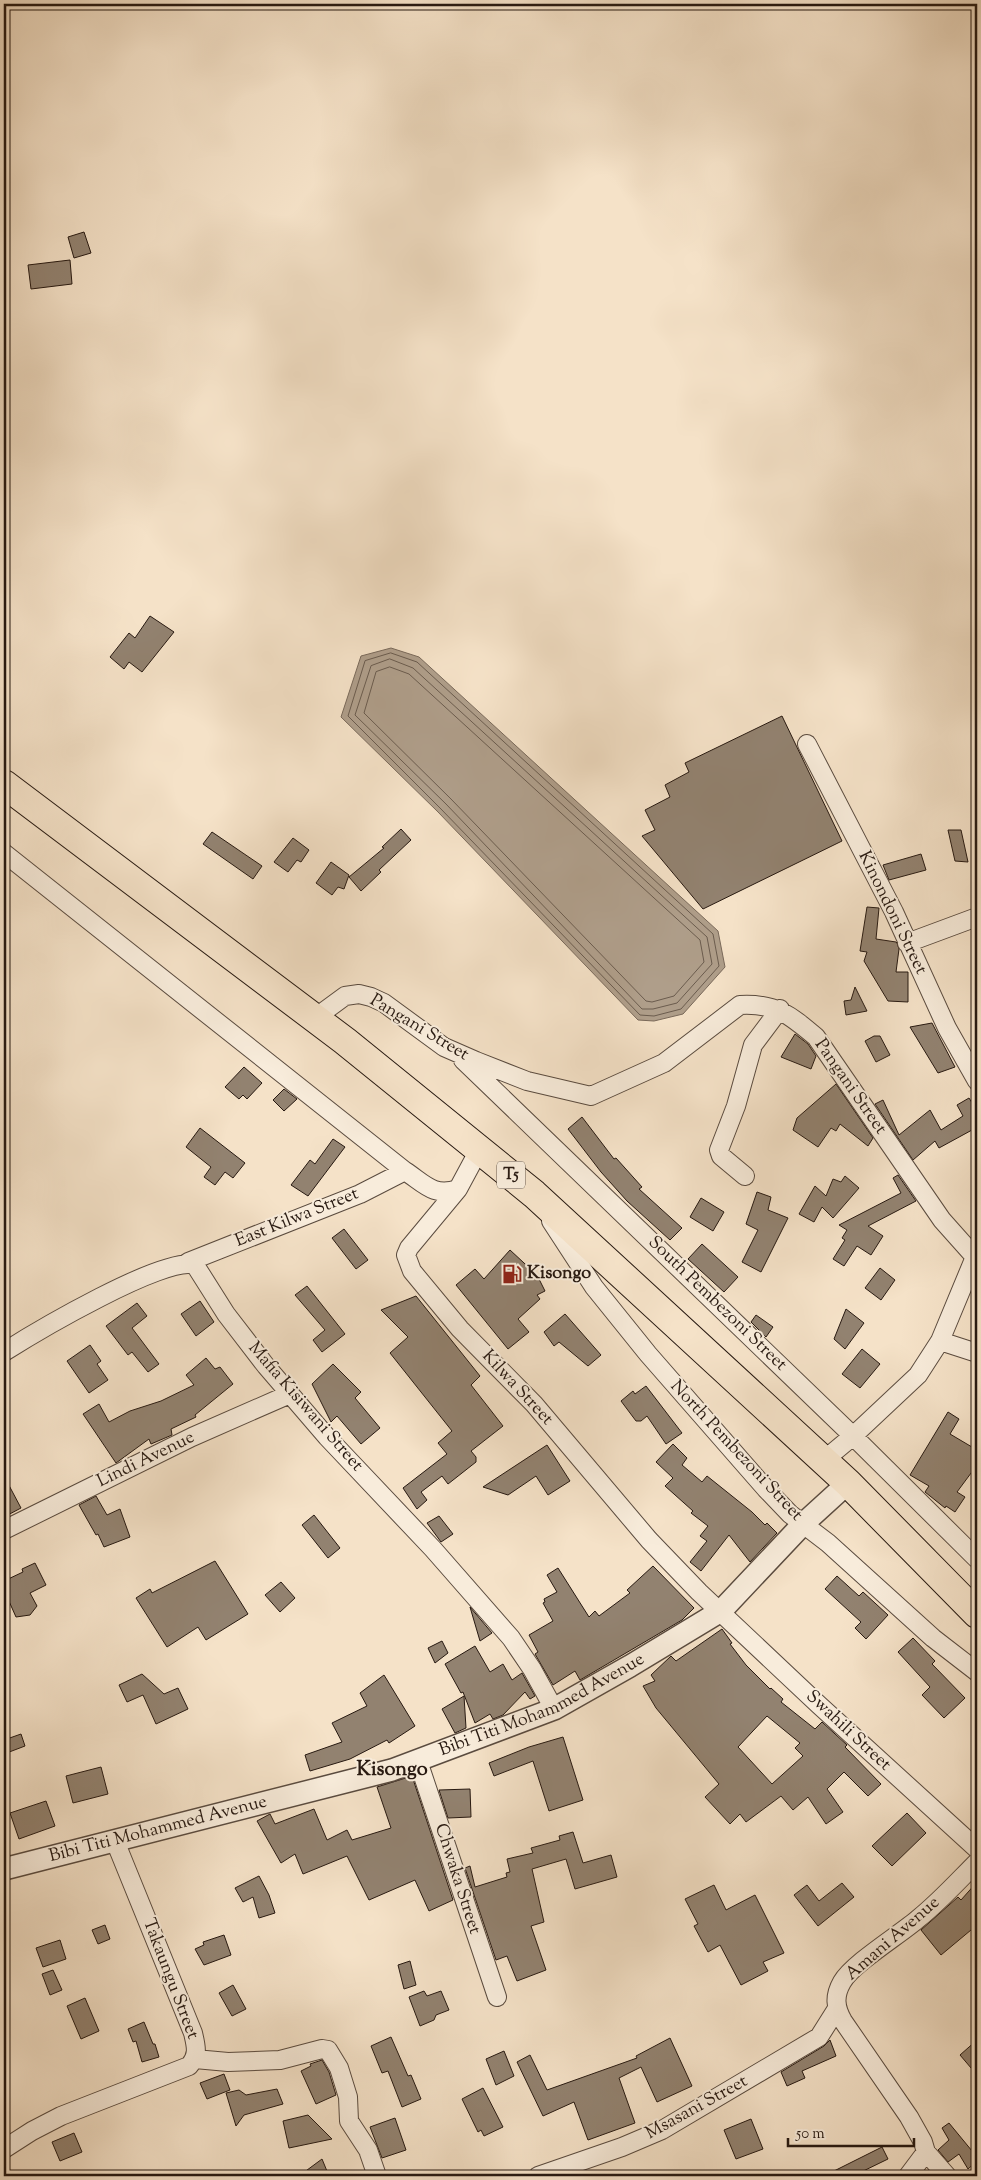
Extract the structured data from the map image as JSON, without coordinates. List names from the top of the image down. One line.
{"streets":{"highway":["T5"],"street":["Kinondoni Street","Pangani Street","East Kilwa Street","South Pembezoni Street","Kilwa Street","Mafia Kisiwani Street","North Pembezoni Street","Lindi Avenue","Bibi Titi Mohammed Avenue","Swahili Street","Chwaka Street","Amani Avenue","Takaungu Street","Msasani Street"]},"crossings":[["Pangani Street","T5"],["Pangani Street","South Pembezoni Street"],["T5","Kilwa Street"],["T5","North Pembezoni Street"],["T5","Bibi Titi Mohammed Avenue"],["East Kilwa Street","Mafia Kisiwani Street"],["Kilwa Street","Bibi Titi Mohammed Avenue"],["Kilwa Street","Swahili Street"],["Mafia Kisiwani Street","Lindi Avenue"],["Mafia Kisiwani Street","Bibi Titi Mohammed Avenue"],["North Pembezoni Street","Bibi Titi Mohammed Avenue"],["Bibi Titi Mohammed Avenue","Swahili Street"],["Bibi Titi Mohammed Avenue","Chwaka Street"],["Bibi Titi Mohammed Avenue","Takaungu Street"],["Amani Avenue","Msasani Street"]],"districts":["Kisongo"],"places":{"fuel station":["Kisongo"]},"scale_bar":"50 m"}
